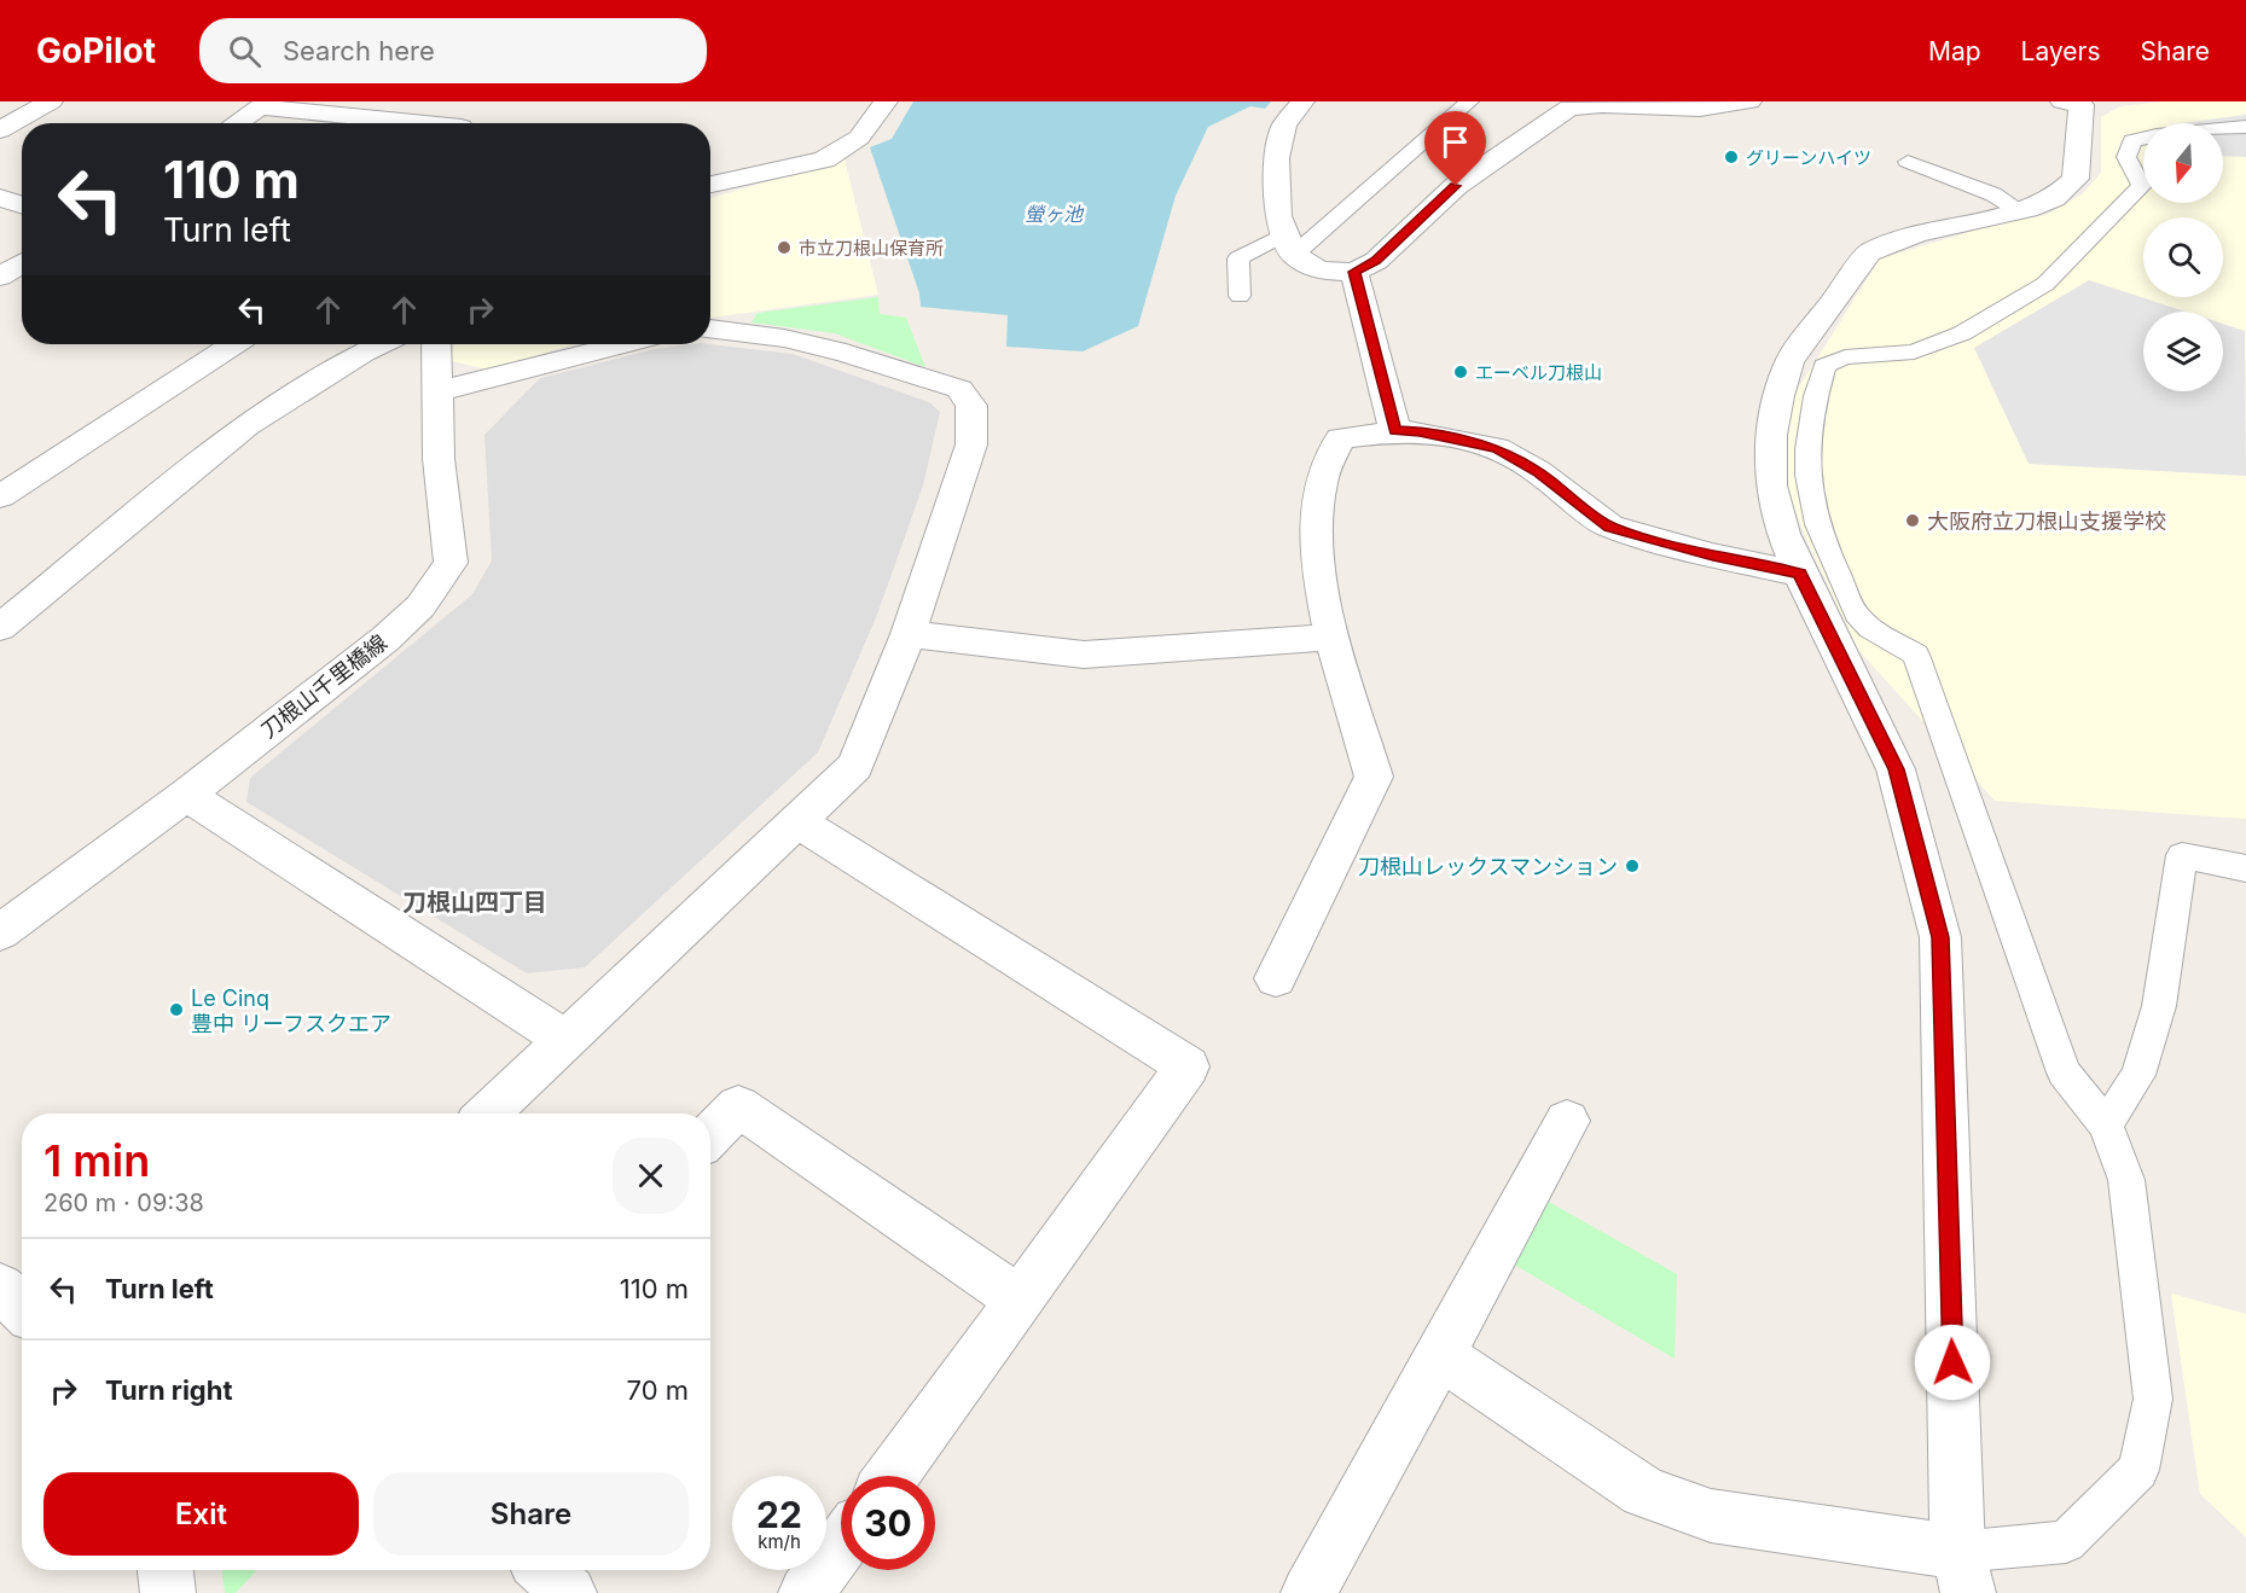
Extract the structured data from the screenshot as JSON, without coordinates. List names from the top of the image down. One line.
{"streets":{"street":["刀根山千里橋線"]},"districts":["刀根山四丁目"],"water":["螢ヶ池"],"places":["グリーンハイツ","市立刀根山保育所","エーベル刀根山","大阪府立刀根山支援学校","刀根山レックスマンション","Le Cinq 豊中 リーフスクエア"],"north":"bottom","page":{"header":"GoPilot","search":"Search here","nav":["Map","Layers","Share"],"turn":["110 m","Turn left"],"heading":["1 min","260 m · 09:38"],"list":[{"name":"Turn left","value":"110 m"},{"name":"Turn right","value":"70 m"}],"buttons":["Exit","Share"],"speed":"22 km/h","limit":"30"}}
